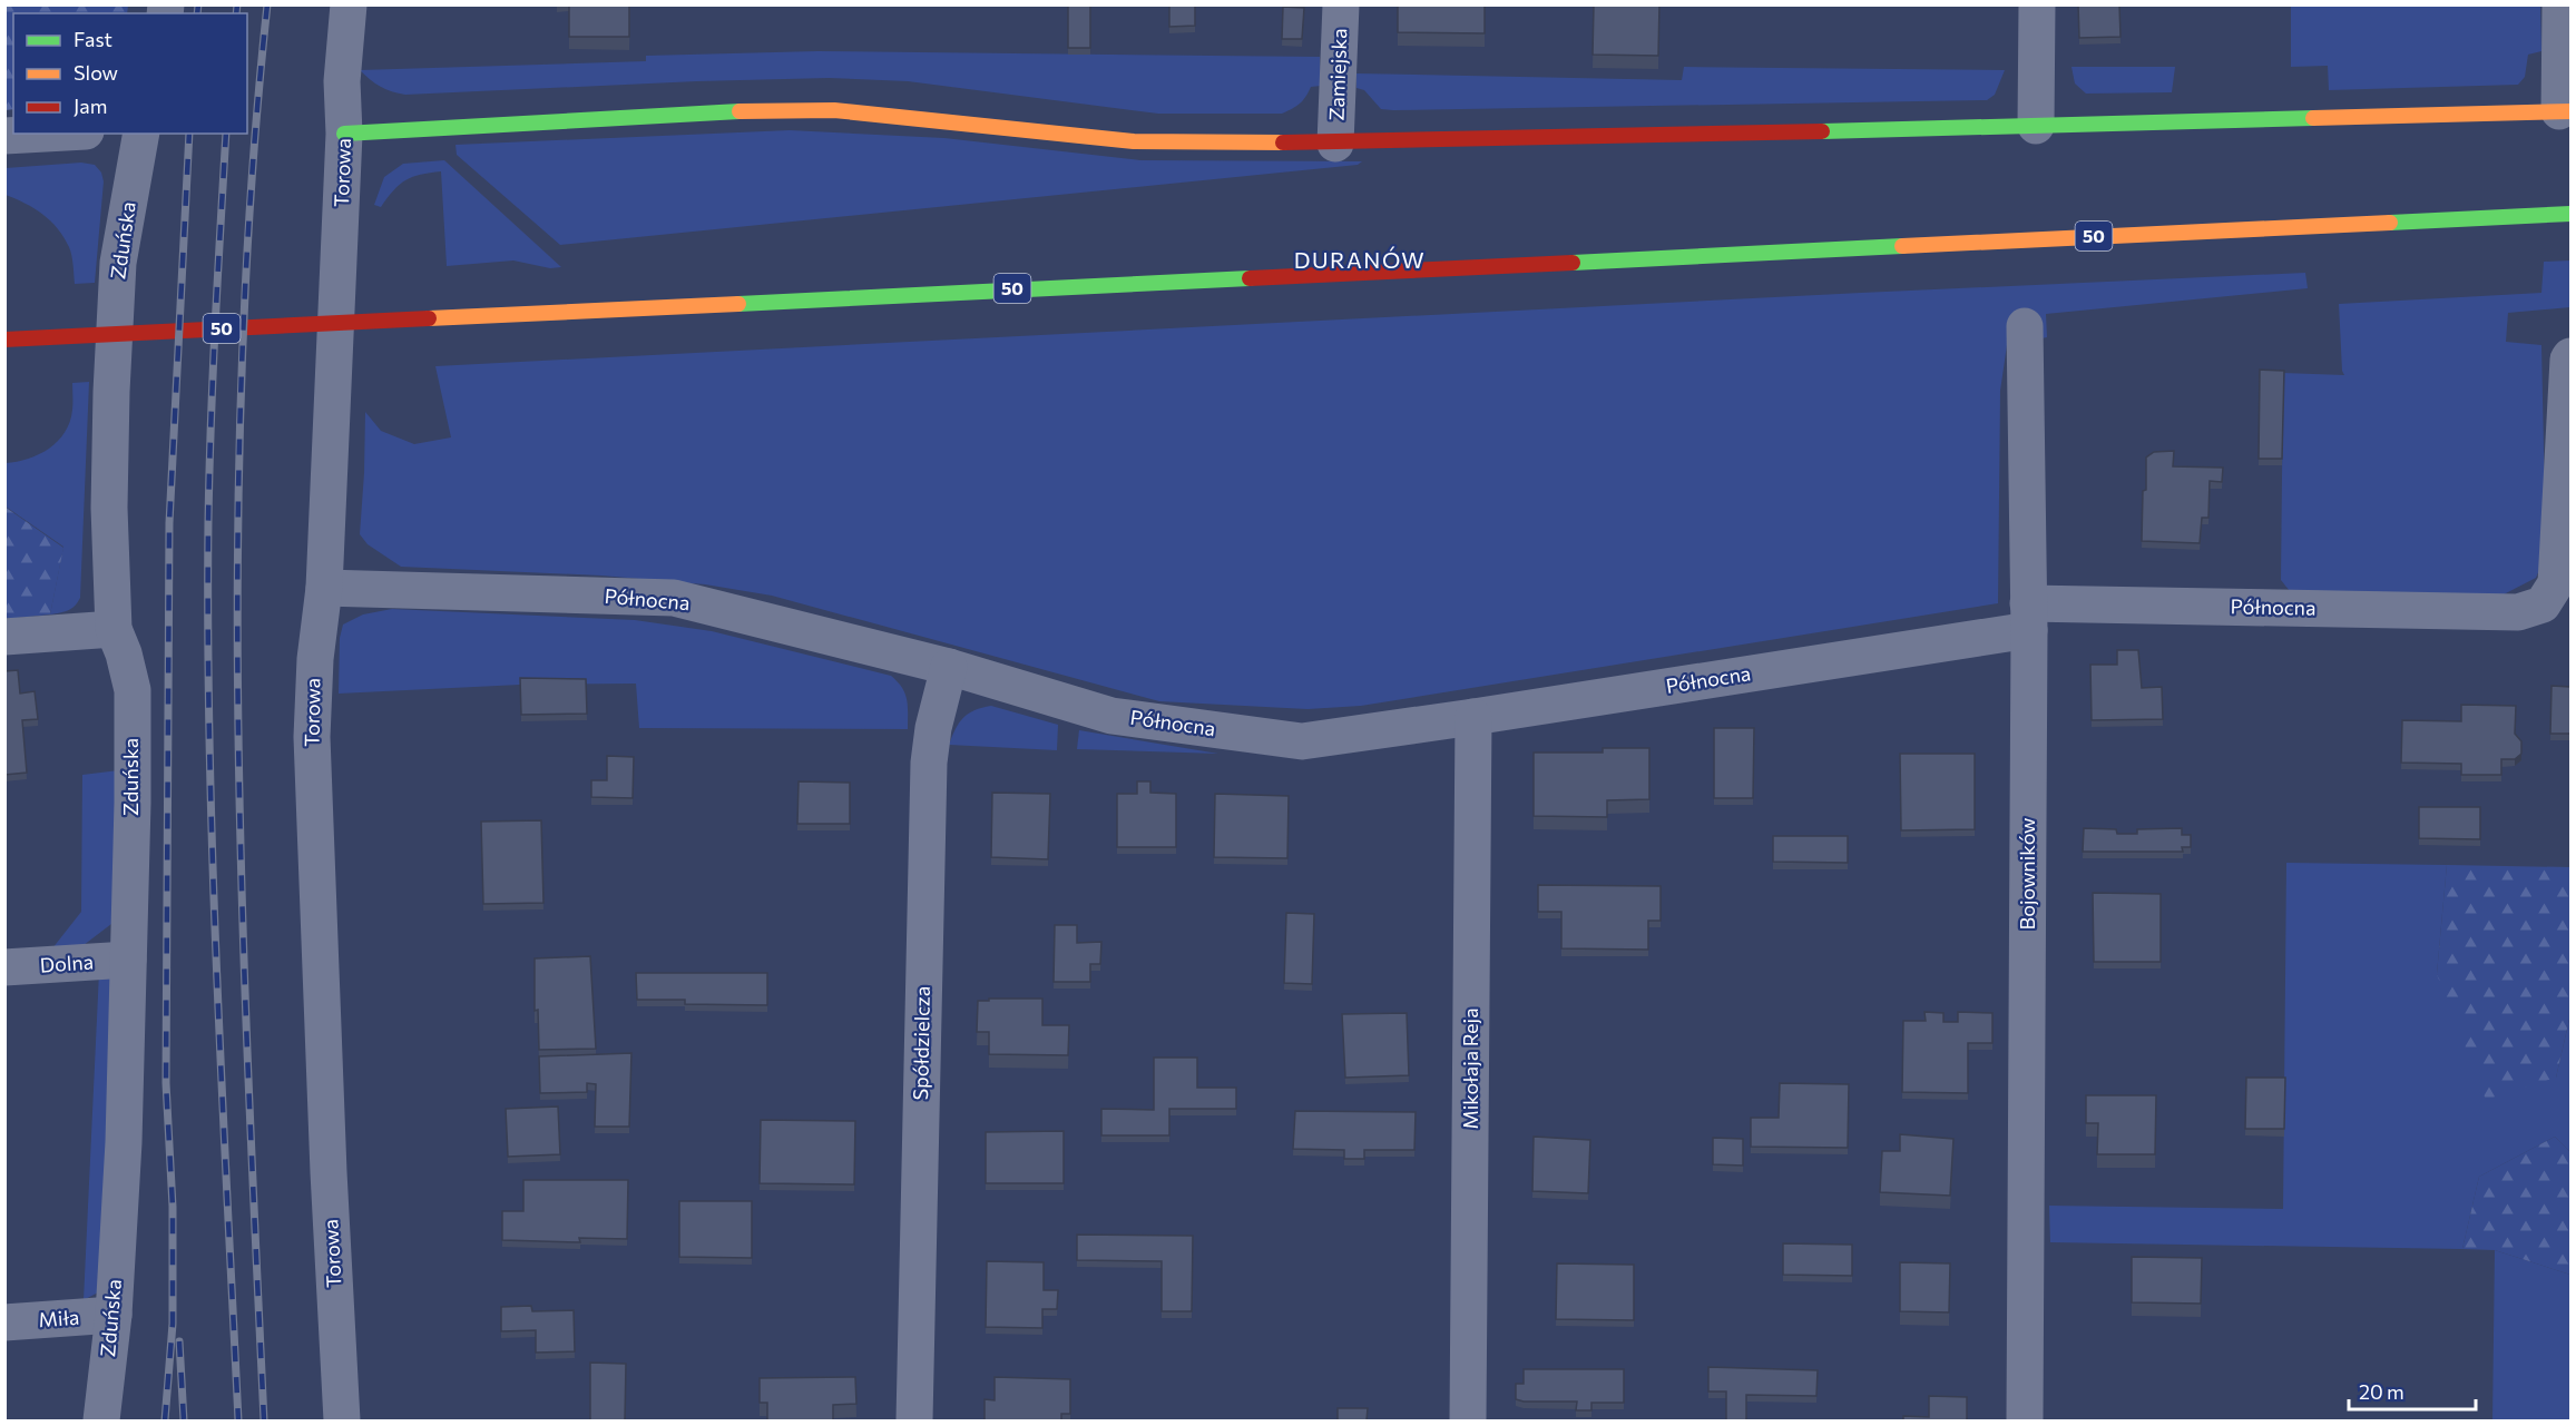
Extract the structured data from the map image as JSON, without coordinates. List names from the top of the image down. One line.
{"streets":{"main road":["50"],"street":["Zamiejska","Torowa","Zduńska","Północna","Bojowników","Dolna","Spółdzielcza","Mikołaja Reja","Miła"]},"crossings":[["Torowa","Północna"],["Zduńska","Dolna"],["Zduńska","Miła"],["Północna","Bojowników"],["Północna","Spółdzielcza"],["Północna","Mikołaja Reja"]],"districts":["DURANÓW"],"legend":["Fast","Slow","Jam"],"scale_bar":"20 m"}
